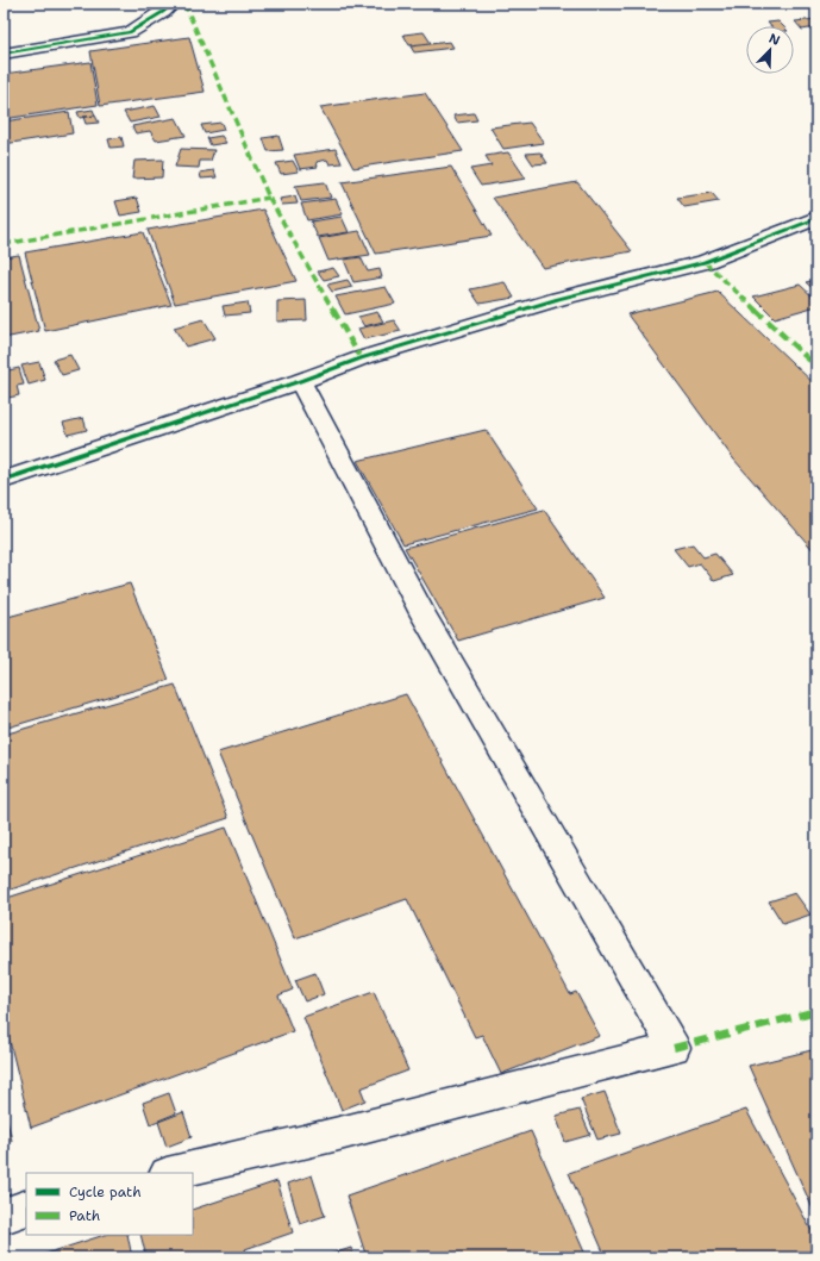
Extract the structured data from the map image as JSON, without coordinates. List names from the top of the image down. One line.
{"legend":["Cycle path","Path"],"north":"top right"}
